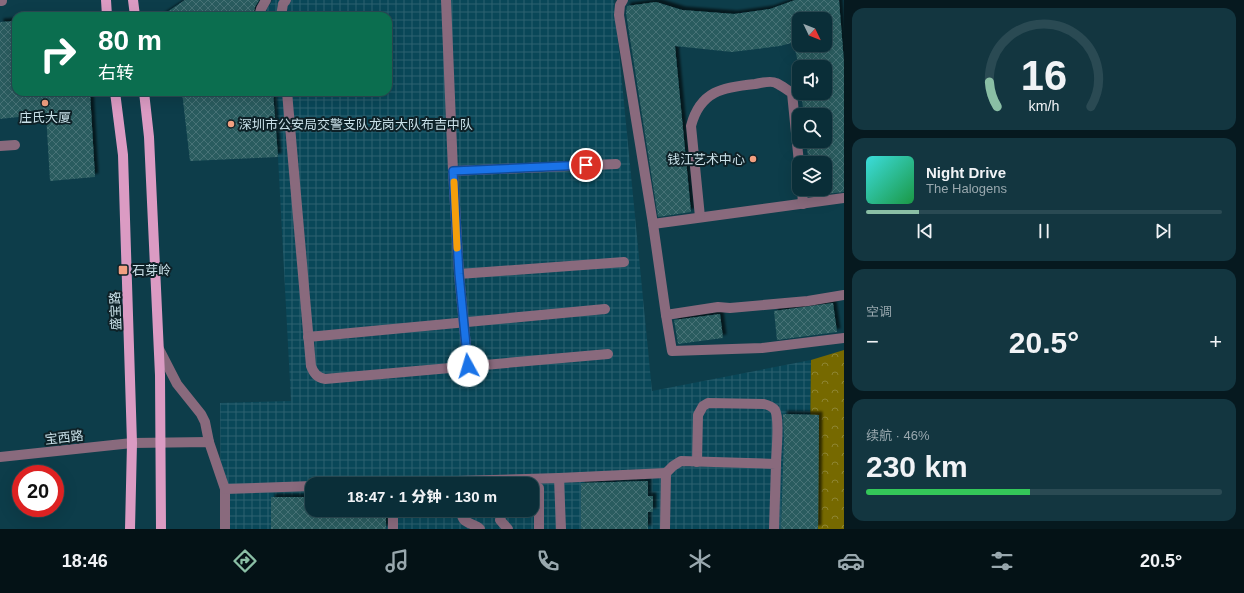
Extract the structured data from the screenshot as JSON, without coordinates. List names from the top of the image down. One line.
{"streets":{"main road":["盛宝路"],"street":["宝西路"]},"crossings":[["盛宝路","宝西路"]],"places":{"other":["庄氏大厦","深圳市公安局交警支队龙岗大队布吉中队","钱江艺术中心"],"transit":["石芽岭"]},"north":"bottom right","page":{"turn":["80 m","右转"],"song":["Night Drive","The Halogens"],"tile":["空调",["续航 · 46%","230 km"]],"heat":["−","20.5°","+"],"limit":"20","trip":"18:47 · 1 分钟 · 130 m","tabs":["18:46","20.5°"],"gauge":["16","km/h"]}}
